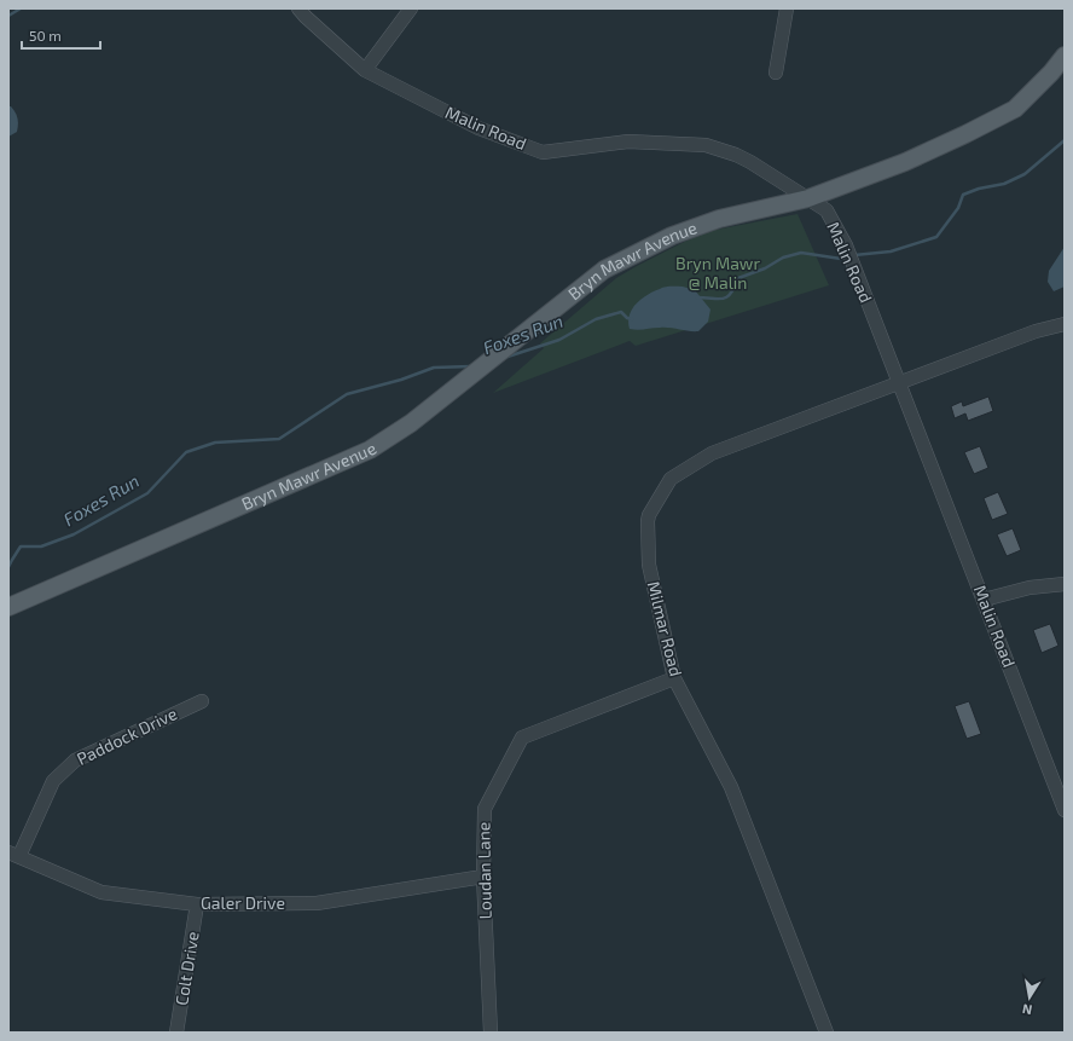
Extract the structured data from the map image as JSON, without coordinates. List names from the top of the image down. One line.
{"streets":{"main road":["Bryn Mawr Avenue"],"street":["Malin Road","Milmar Road","Paddock Drive","Loudan Lane","Galer Drive","Colt Drive"]},"crossings":[["Malin Road","Bryn Mawr Avenue"],["Malin Road","Milmar Road"],["Milmar Road","Loudan Lane"],["Paddock Drive","Galer Drive"],["Loudan Lane","Galer Drive"],["Galer Drive","Colt Drive"]],"water":["Foxes Run"],"parks":["Bryn Mawr @ Malin"],"scale_bar":"50 m","north":"bottom"}
